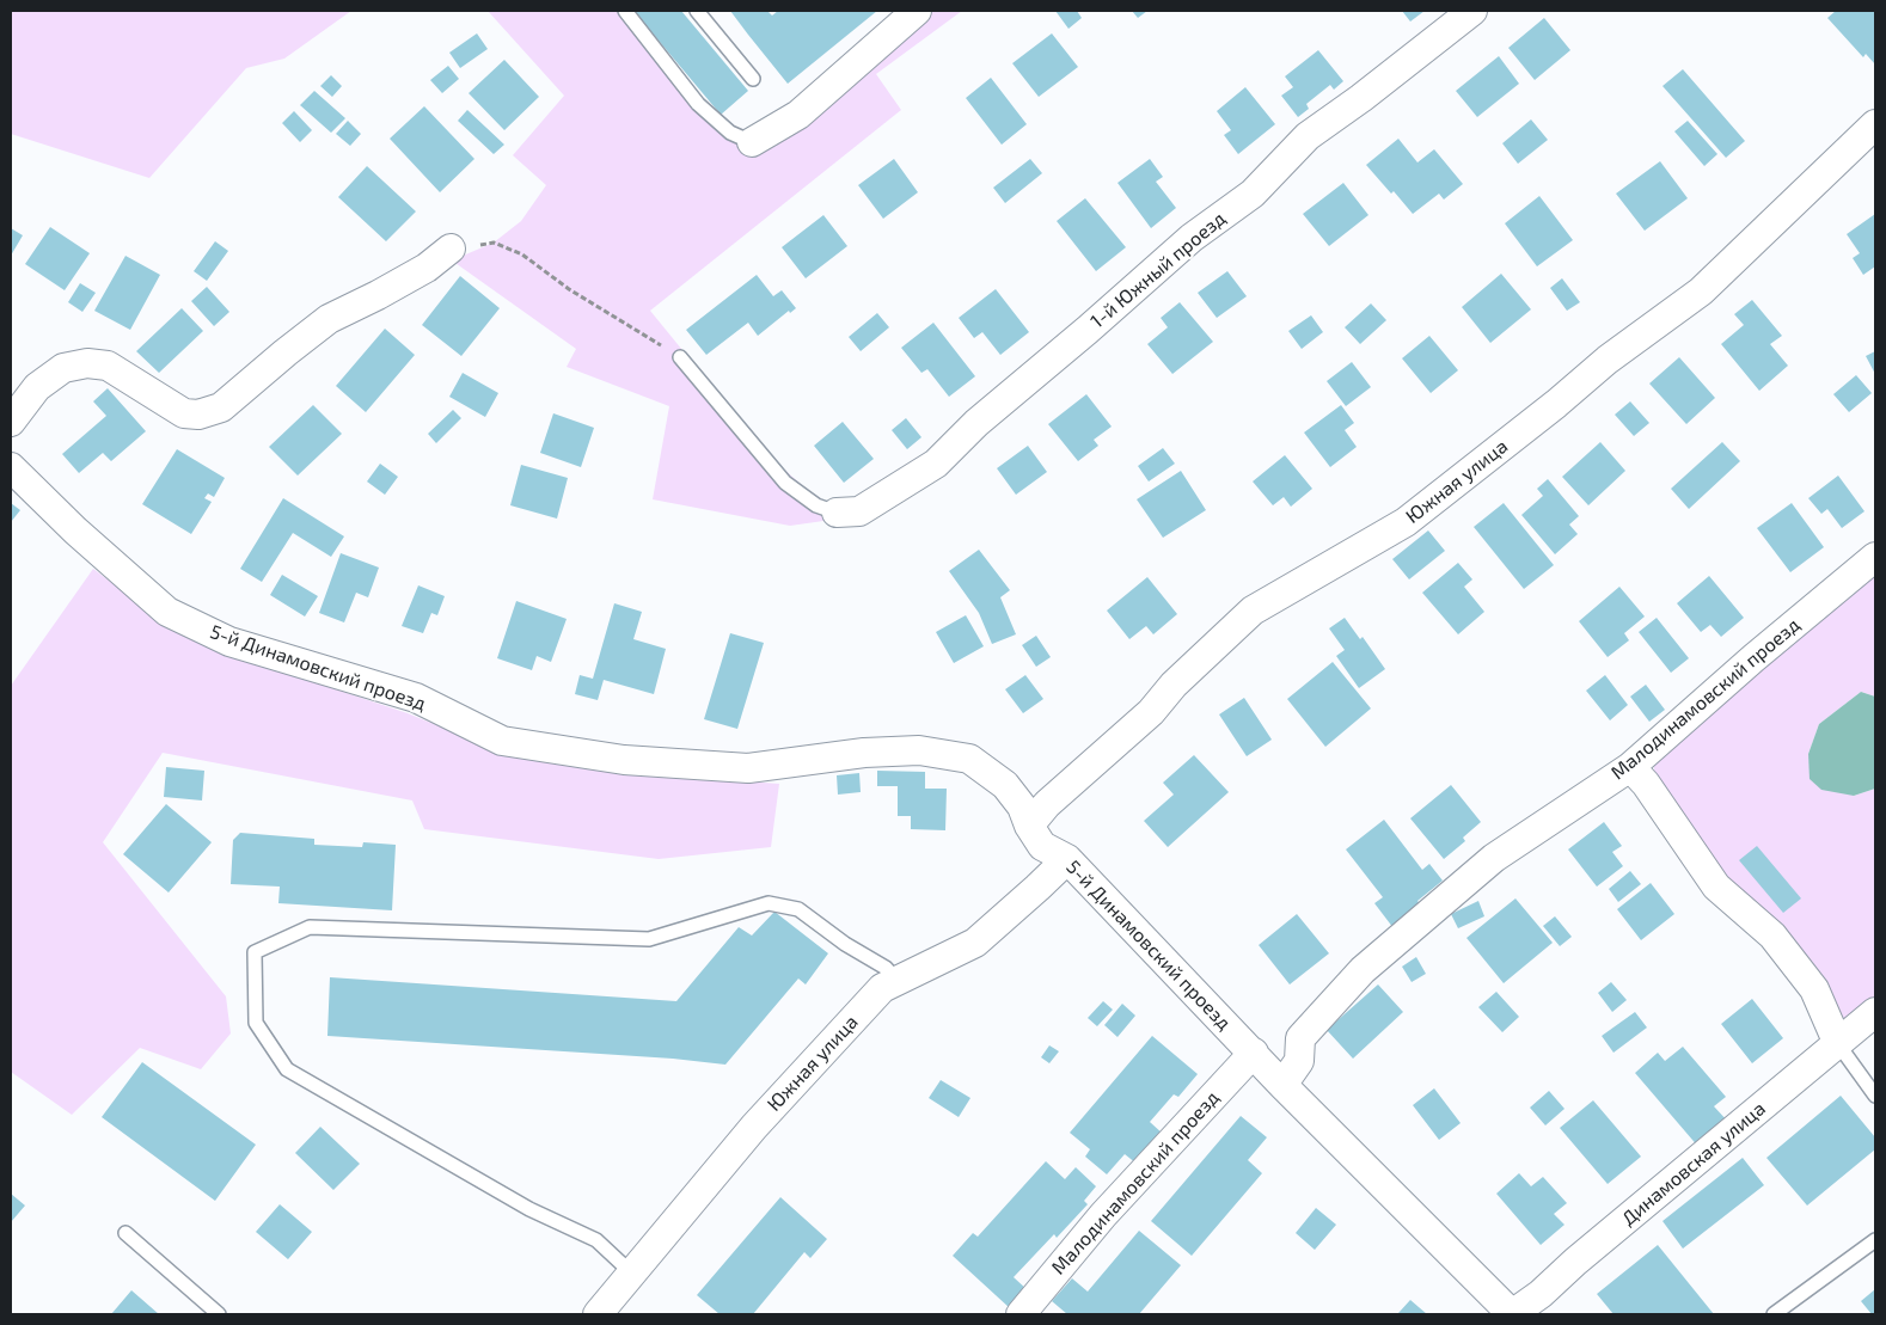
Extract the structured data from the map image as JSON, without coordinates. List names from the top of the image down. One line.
{"streets":{"street":["1-й Южный проезд","Южная улица","5-й Динамовский проезд","Малодинамовский проезд","Динамовская улица"]},"crossings":[["Южная улица","5-й Динамовский проезд"],["5-й Динамовский проезд","Малодинамовский проезд"],["5-й Динамовский проезд","Динамовская улица"]]}
